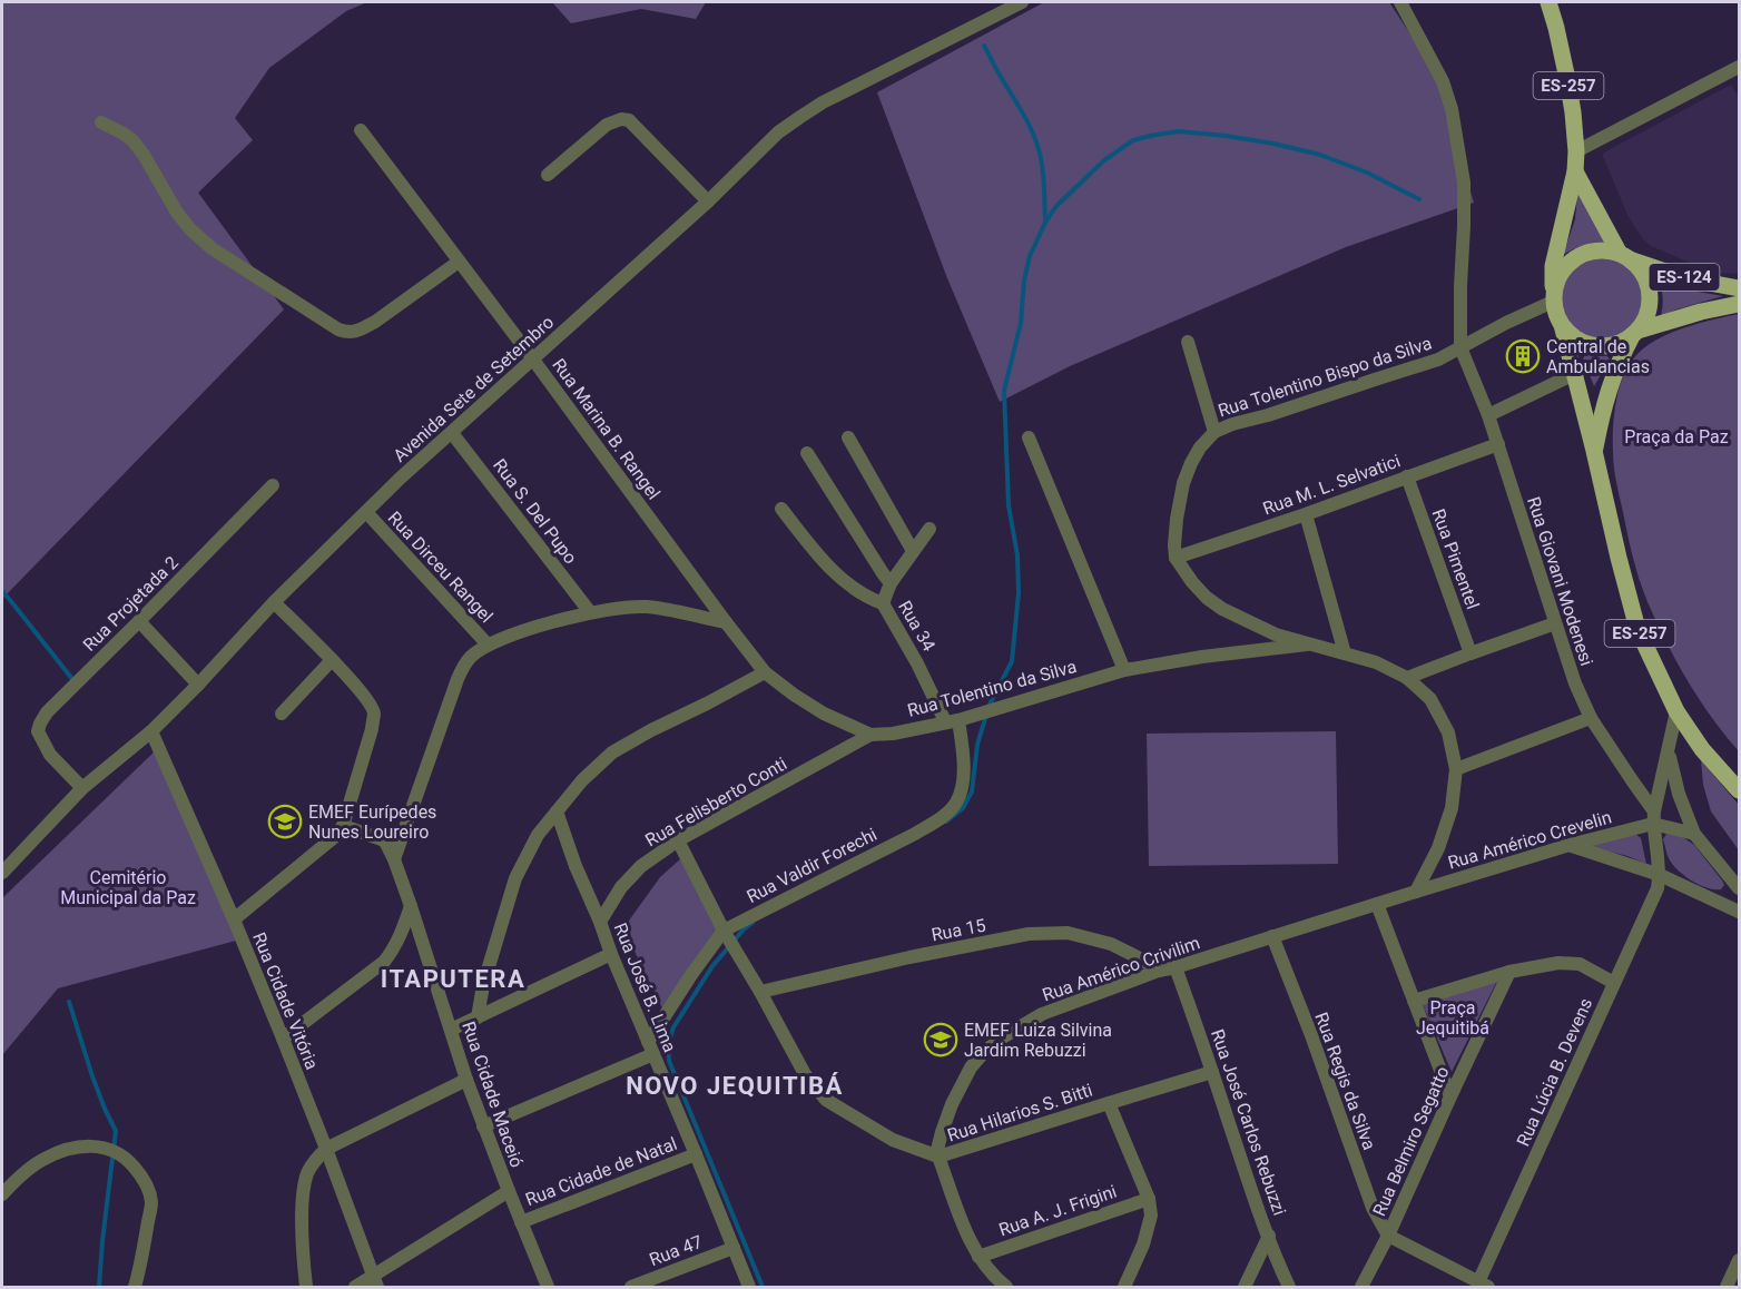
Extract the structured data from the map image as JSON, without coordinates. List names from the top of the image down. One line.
{"streets":{"main road":["ES-257","ES-124"],"street":["Rua Tolentino Bispo da Silva","Avenida Sete de Setembro","Rua Marina B. Rangel","Rua M. L. Selvatici","Rua S. Del Pupo","Rua Pimentel","Rua Dirceu Rangel","Rua Giovani Modenesi","Rua Projetada 2","Rua 34","Rua Tolentino da Silva","Rua Felisberto Conti","Rua Américo Crevelin","Rua Valdir Forechi","Rua 15","Rua Américo Crivilim","Rua José B. Lima","Rua Cidade Vitória","Rua Lúcia B. Devens","Rua Regis da Silva","Rua Cidade Maceió","Rua Hilarios S. Bitti","Rua José Carlos Rebuzzi","Rua Belmiro Segatto","Rua Cidade de Natal","Rua A. J. Frigini","Rua 47"]},"crossings":[["ES-257","ES-124"],["ES-257","Rua Tolentino Bispo da Silva"],["ES-124","Rua Tolentino Bispo da Silva"],["Rua Tolentino Bispo da Silva","Rua M. L. Selvatici"],["Rua Tolentino Bispo da Silva","Rua Giovani Modenesi"],["Avenida Sete de Setembro","Rua Marina B. Rangel"],["Avenida Sete de Setembro","Rua S. Del Pupo"],["Avenida Sete de Setembro","Rua Dirceu Rangel"],["Avenida Sete de Setembro","Rua Projetada 2"],["Avenida Sete de Setembro","Rua Cidade Vitória"],["Rua M. L. Selvatici","Rua Pimentel"],["Rua M. L. Selvatici","Rua Giovani Modenesi"],["Rua Giovani Modenesi","Rua Américo Crevelin"],["Rua 34","Rua Tolentino da Silva"],["Rua 34","Rua Valdir Forechi"],["Rua Tolentino da Silva","Rua Felisberto Conti"],["Rua Tolentino da Silva","Rua Valdir Forechi"],["Rua Felisberto Conti","Rua José B. Lima"],["Rua Felisberto Conti","Rua Hilarios S. Bitti"],["Rua Américo Crevelin","Rua Américo Crivilim"],["Rua Valdir Forechi","Rua José B. Lima"],["Rua Valdir Forechi","Rua Hilarios S. Bitti"],["Rua 15","Rua Américo Crivilim"],["Rua 15","Rua Hilarios S. Bitti"],["Rua Américo Crivilim","Rua Regis da Silva"],["Rua Américo Crivilim","Rua Hilarios S. Bitti"],["Rua Américo Crivilim","Rua José Carlos Rebuzzi"],["Rua José B. Lima","Rua Cidade de Natal"],["Rua José B. Lima","Rua 47"],["Rua Regis da Silva","Rua Belmiro Segatto"],["Rua Cidade Maceió","Rua Cidade de Natal"],["Rua Hilarios S. Bitti","Rua José Carlos Rebuzzi"]],"districts":["ITAPUTERA","NOVO JEQUITIBÁ"],"parks":["Praça da Paz","Cemitério Municipal da Paz","Praça Jequitibá"],"places":{"building":["Central de Ambulancias"],"school or university":["EMEF Eurípedes Nunes Loureiro","EMEF Luiza Silvina Jardim Rebuzzi"]}}
